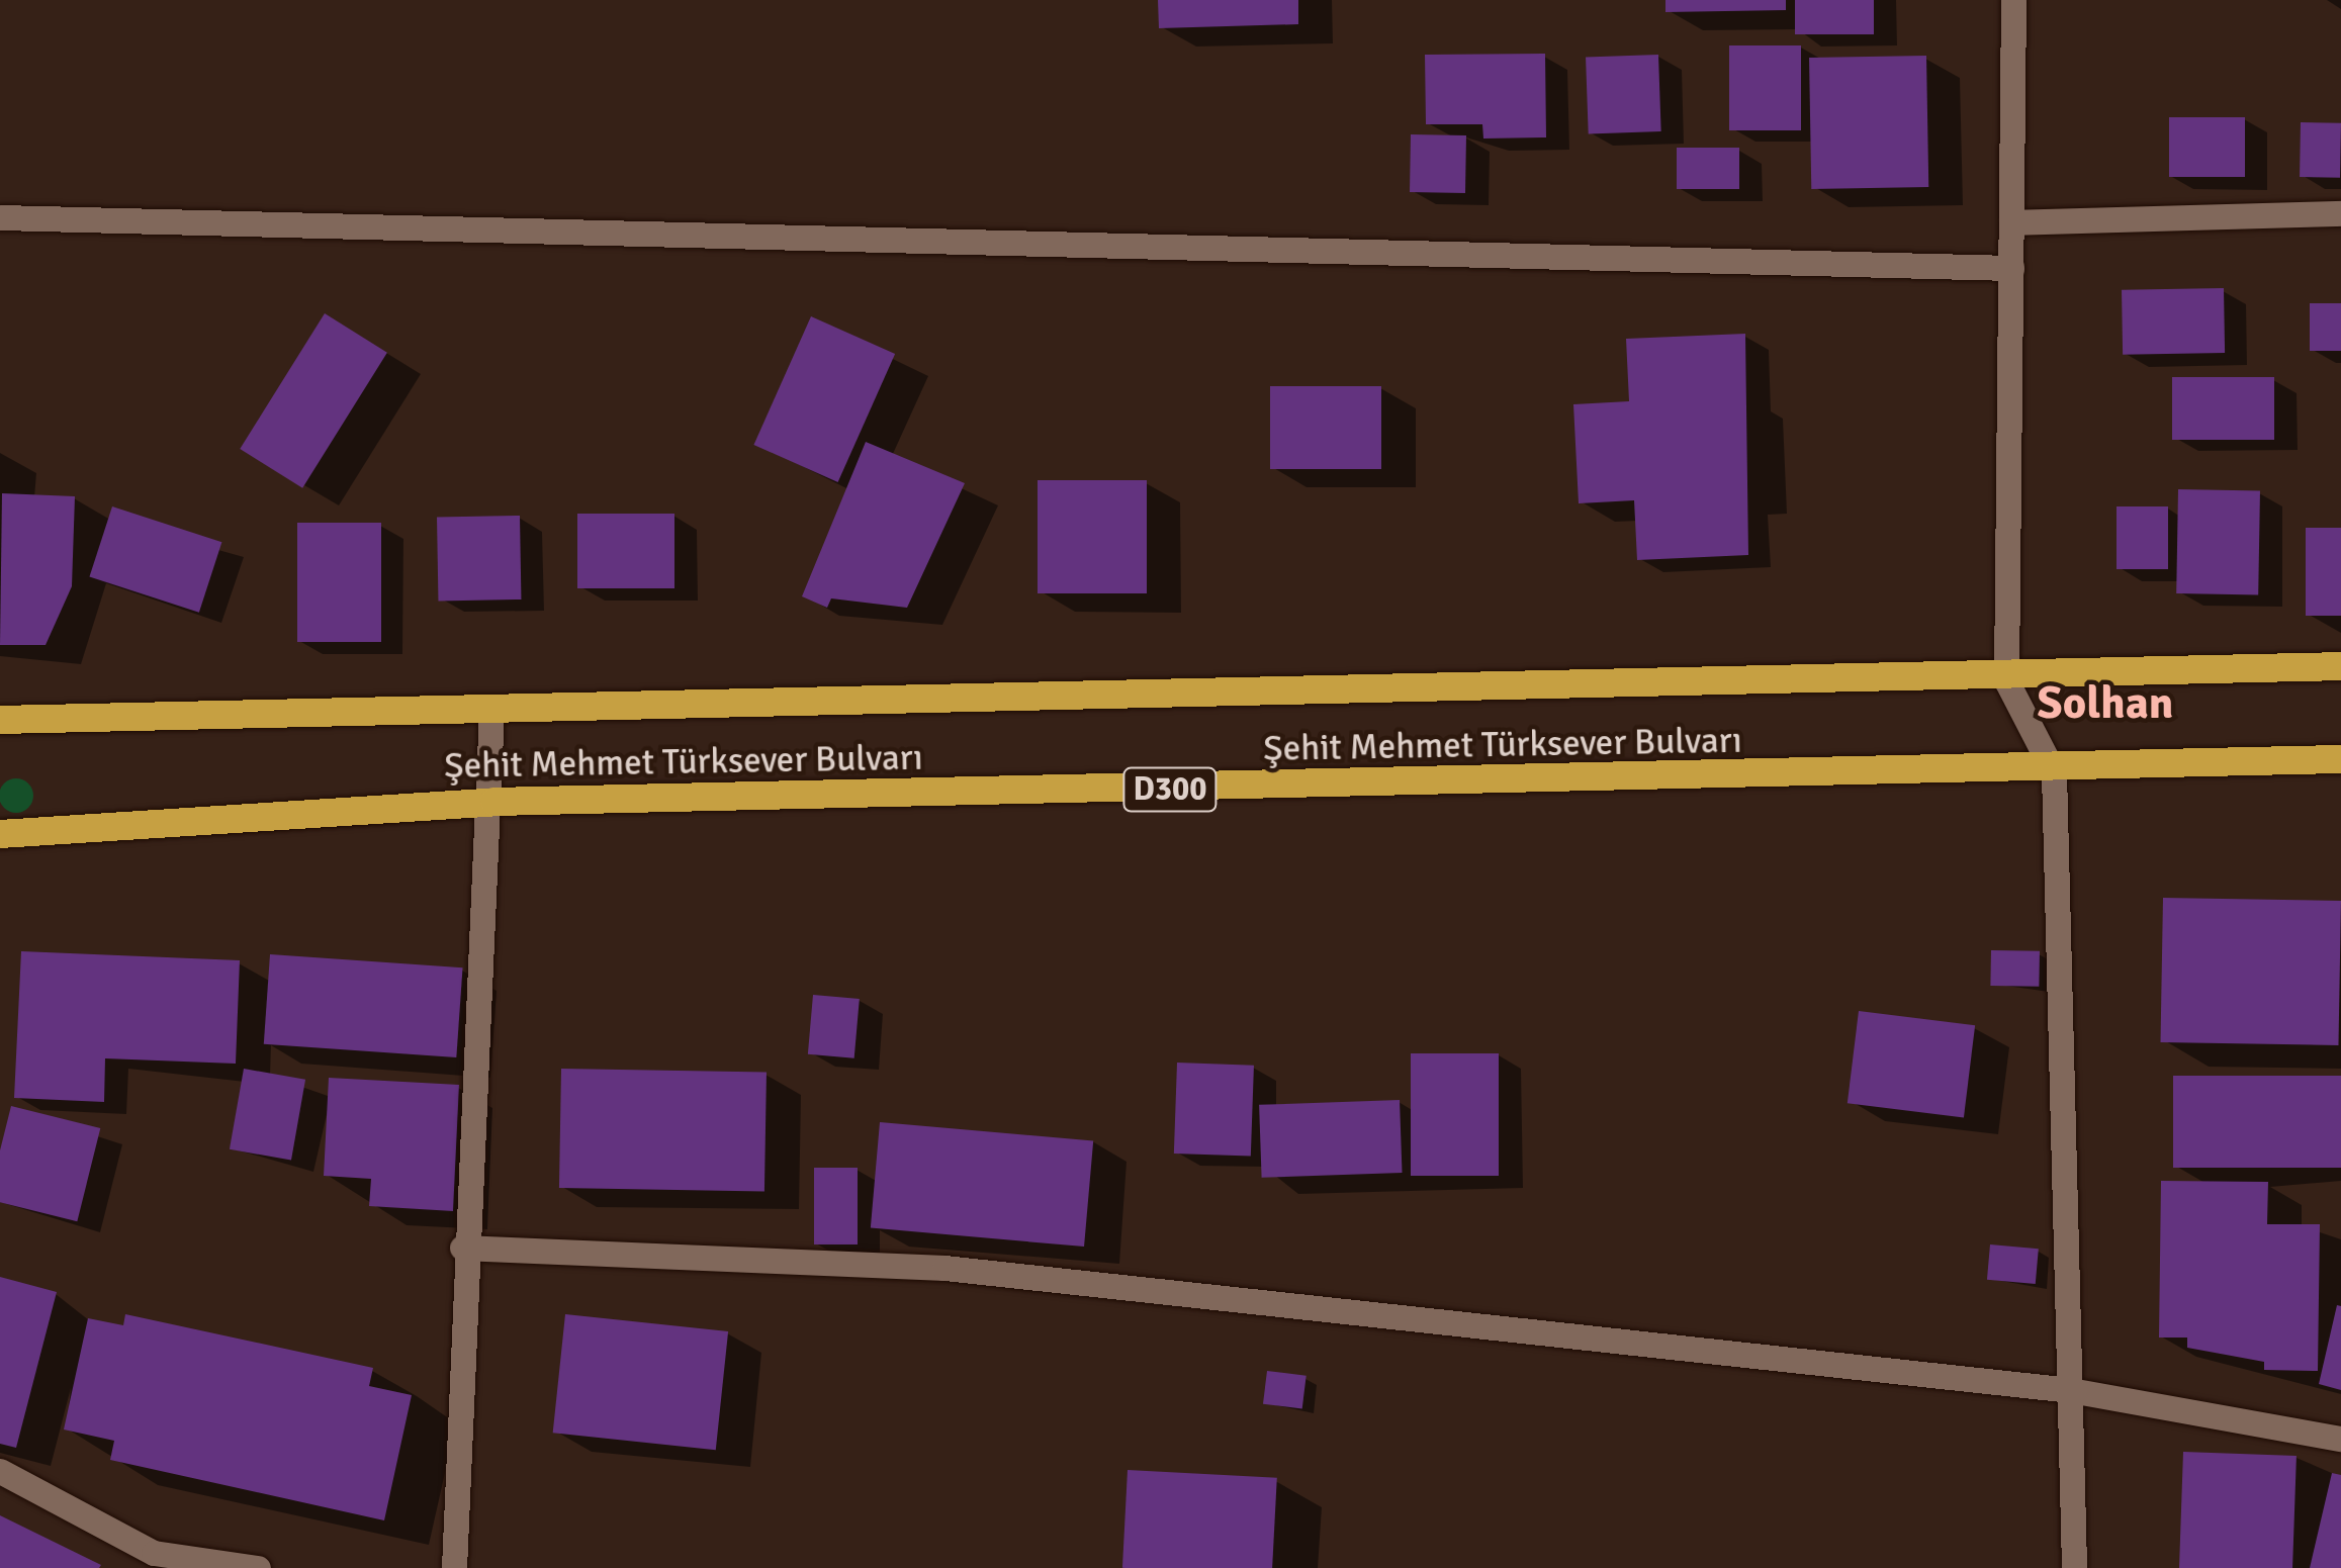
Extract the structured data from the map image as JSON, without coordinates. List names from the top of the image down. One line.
{"streets":{"highway":["Şehit Mehmet Türksever Bulvarı","D300"]},"districts":["Solhan"]}
